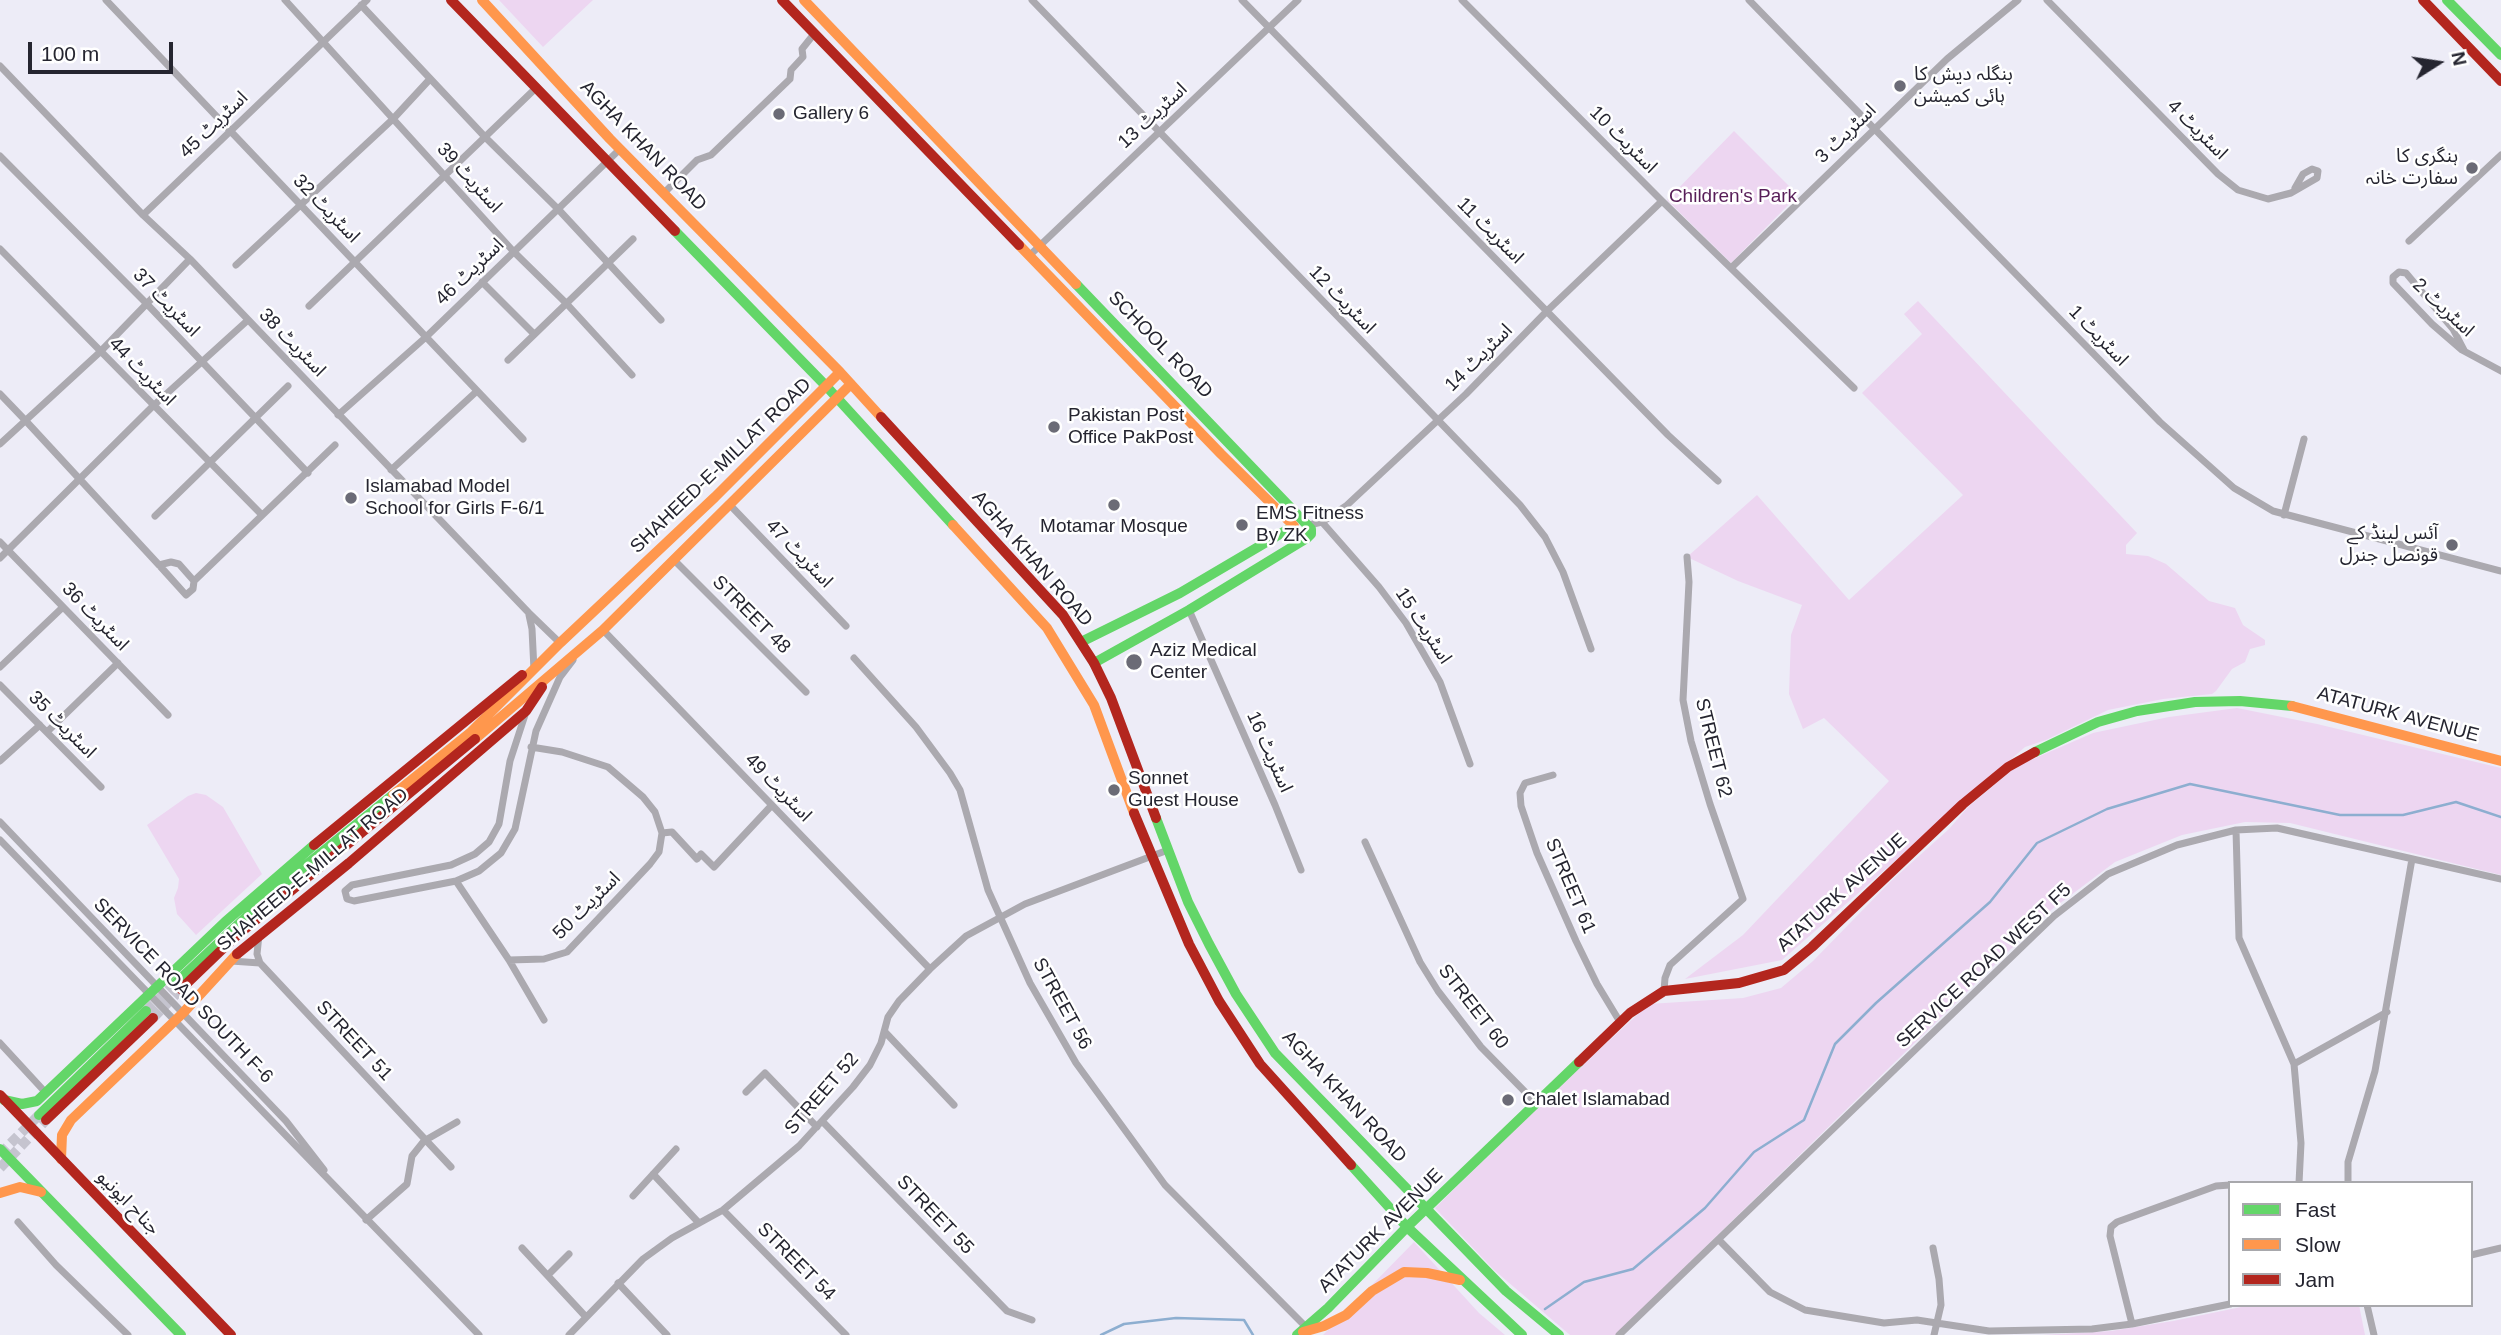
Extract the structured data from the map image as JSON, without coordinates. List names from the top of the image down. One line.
{"streets":{"street":["اسٹریٹ 13","اسٹریٹ 45","اسٹریٹ 4","اسٹریٹ 3","اسٹریٹ 10","AGHA KHAN ROAD","اسٹریٹ 39","اسٹریٹ 32","اسٹریٹ 11","اسٹریٹ 46","اسٹریٹ 12","اسٹریٹ 37","اسٹریٹ 2","اسٹریٹ 1","اسٹریٹ 38","SCHOOL ROAD","اسٹریٹ 14","اسٹریٹ 44","SHAHEED-E-MILLAT ROAD","اسٹریٹ 47","STREET 48","اسٹریٹ 36","اسٹریٹ 15","ATATURK AVENUE","اسٹریٹ 35","STREET 62","اسٹریٹ 16","اسٹریٹ 49","STREET 61","اسٹریٹ 50","SERVICE ROAD WEST F5","SERVICE ROAD SOUTH F-6","STREET 56","STREET 60","STREET 51","STREET 52","جناح ایونیو","STREET 55","STREET 54"]},"crossings":[["اسٹریٹ 13","اسٹریٹ 11"],["اسٹریٹ 13","اسٹریٹ 12"],["اسٹریٹ 13","SCHOOL ROAD"],["اسٹریٹ 45","اسٹریٹ 39"],["اسٹریٹ 45","اسٹریٹ 32"],["اسٹریٹ 45","اسٹریٹ 38"],["اسٹریٹ 3","اسٹریٹ 10"],["اسٹریٹ 3","اسٹریٹ 1"],["اسٹریٹ 10","اسٹریٹ 14"],["AGHA KHAN ROAD","اسٹریٹ 46"],["AGHA KHAN ROAD","SHAHEED-E-MILLAT ROAD"],["AGHA KHAN ROAD","ATATURK AVENUE"],["AGHA KHAN ROAD","STREET 52"],["اسٹریٹ 39","اسٹریٹ 46"],["اسٹریٹ 32","اسٹریٹ 46"],["اسٹریٹ 11","اسٹریٹ 14"],["اسٹریٹ 46","اسٹریٹ 38"],["اسٹریٹ 12","اسٹریٹ 14"],["اسٹریٹ 38","SHAHEED-E-MILLAT ROAD"],["SCHOOL ROAD","اسٹریٹ 14"],["اسٹریٹ 14","اسٹریٹ 15"],["SHAHEED-E-MILLAT ROAD","اسٹریٹ 47"],["SHAHEED-E-MILLAT ROAD","STREET 48"],["SHAHEED-E-MILLAT ROAD","اسٹریٹ 49"],["SHAHEED-E-MILLAT ROAD","SERVICE ROAD SOUTH F-6"],["SHAHEED-E-MILLAT ROAD","جناح ایونیو"],["ATATURK AVENUE","STREET 62"],["ATATURK AVENUE","STREET 61"],["ATATURK AVENUE","STREET 56"],["ATATURK AVENUE","STREET 60"],["اسٹریٹ 49","STREET 52"],["STREET 56","STREET 52"],["STREET 52","STREET 55"],["STREET 52","STREET 54"]],"parks":["Children's Park"],"places":["بنگلہ دیش کا ہائی کمیشن","Gallery 6","ہنگری کا سفارت خانہ","Pakistan Post Office PakPost","Islamabad Model School for Girls F-6/1","Motamar Mosque","EMS Fitness By ZK","آئس لینڈ کے قونصل جنرل","Aziz Medical Center","Sonnet Guest House","Chalet Islamabad"],"legend":["Fast","Slow","Jam"],"scale_bar":"100 m","north":"right"}
